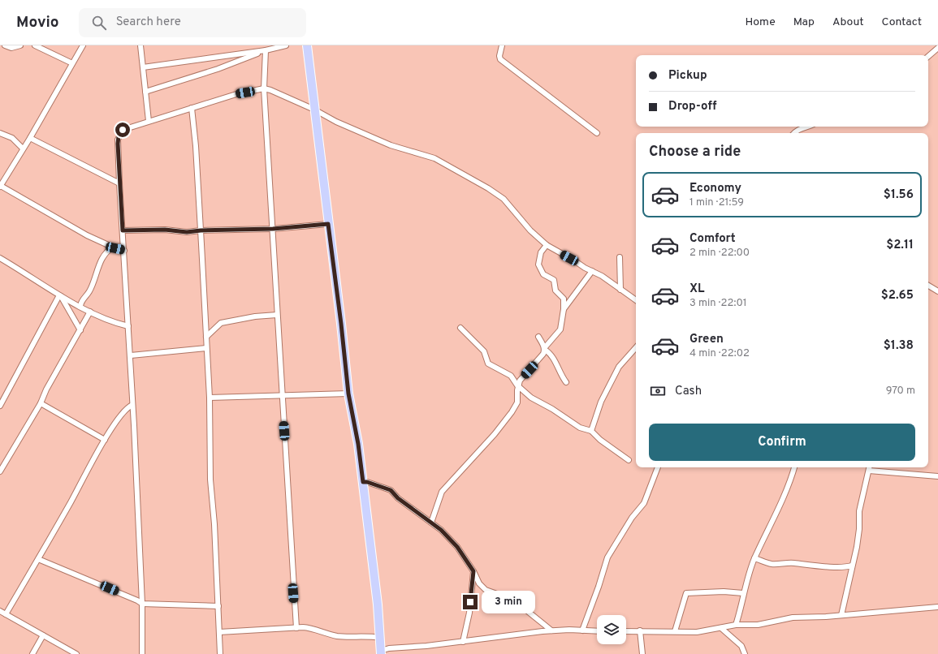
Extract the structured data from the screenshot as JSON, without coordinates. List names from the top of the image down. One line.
{"page":{"header":"Movio","search":"Search here","nav":["Home","Map","About","Contact"],"banner":["Pickup","Drop-off"],"heading":"Choose a ride","list":[{"name":"Economy","note":"1 min · 21:59","value":"$1.56"},{"name":"Comfort","note":"2 min · 22:00","value":"$2.11"},{"name":"XL","note":"3 min · 22:01","value":"$2.65"},{"name":"Green","note":"4 min · 22:02","value":"$1.38"}],"pay":["Cash","970 m"],"buttons":"Confirm","bubble":"3 min"}}
